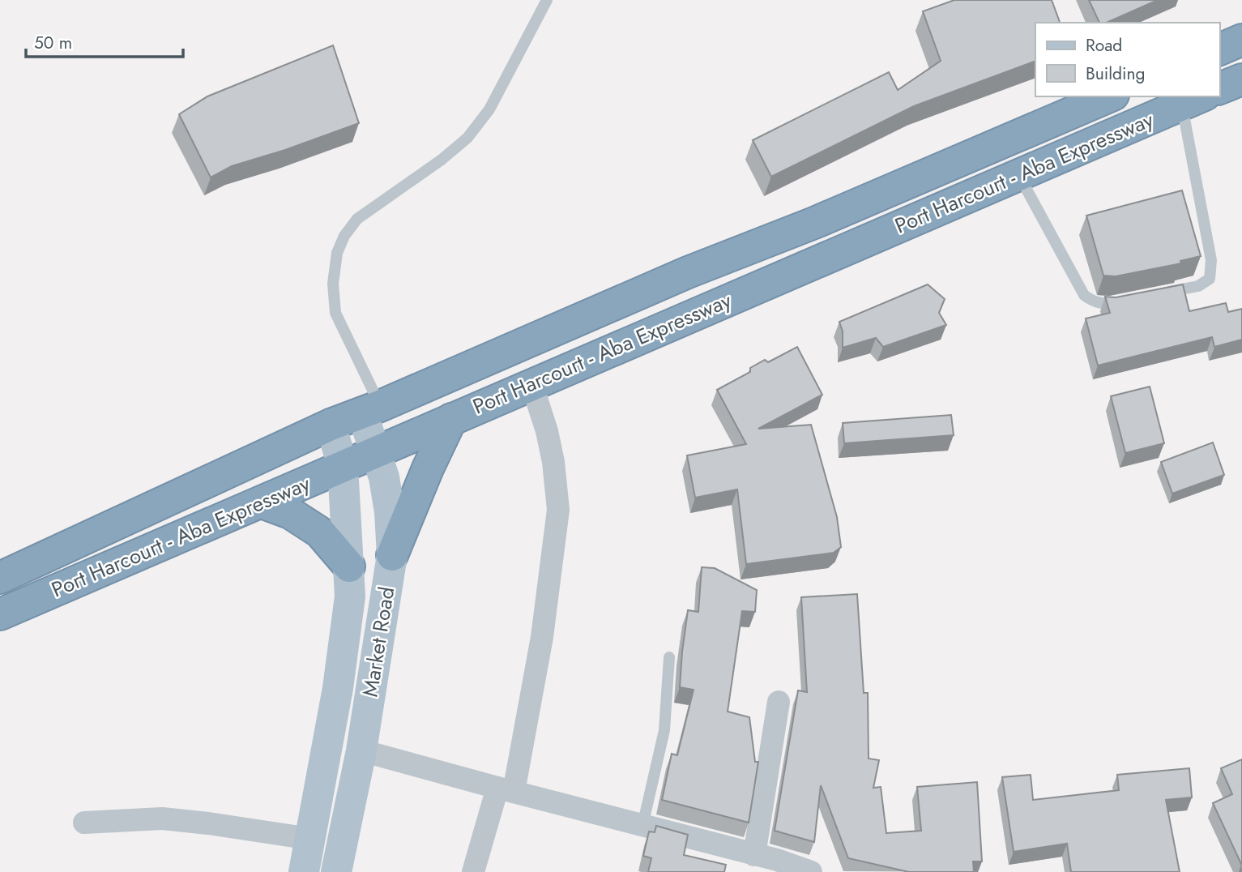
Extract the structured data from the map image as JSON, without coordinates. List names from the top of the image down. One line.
{"streets":{"highway":["Port Harcourt - Aba Expressway"],"main road":["Market Road"]},"crossings":[["Port Harcourt - Aba Expressway","Market Road"]],"legend":["Road","Building"],"scale_bar":"50 m"}
